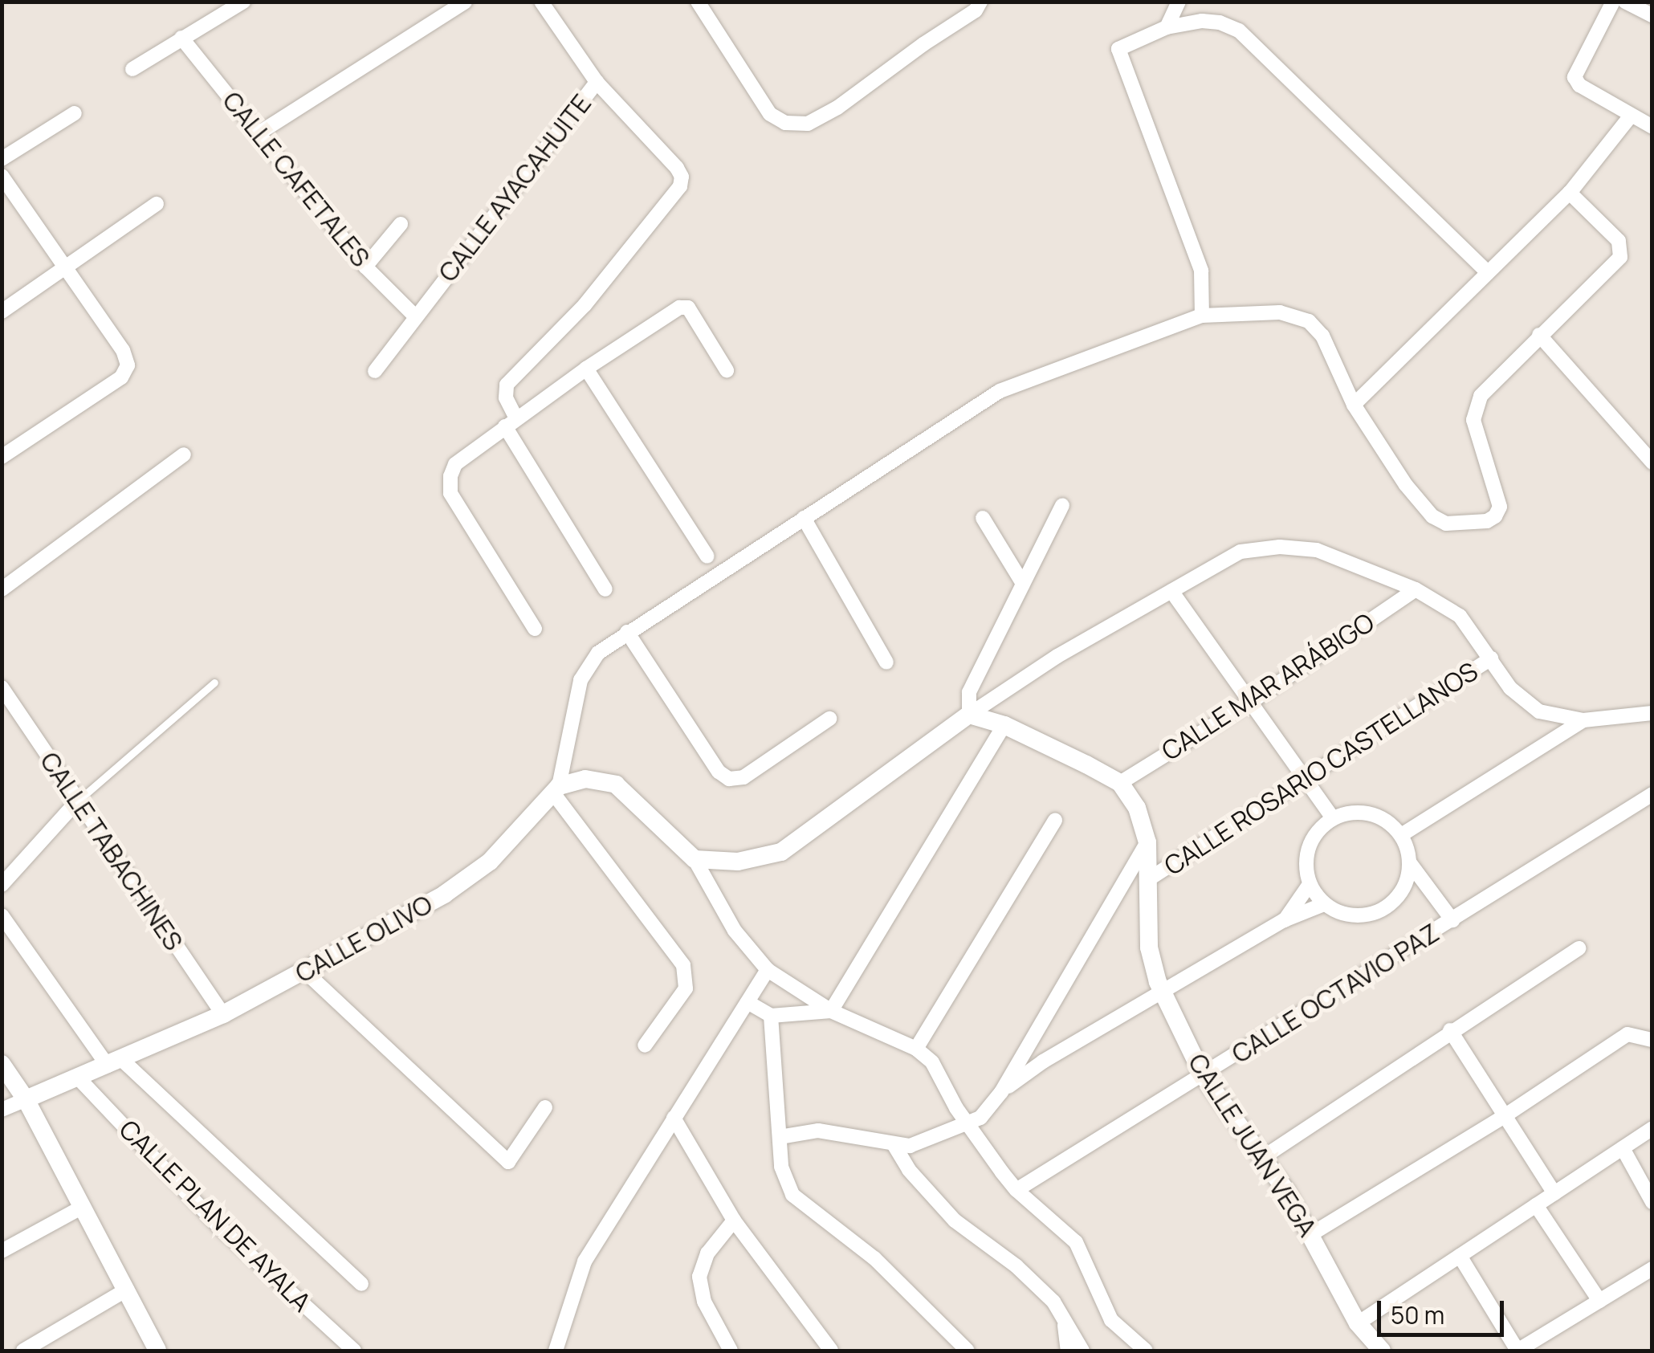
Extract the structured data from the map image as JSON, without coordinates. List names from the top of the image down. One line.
{"streets":{"street":["CALLE CAFETALES","CALLE AYACAHUITE","CALLE MAR ARÁBIGO","CALLE ROSARIO CASTELLANOS","CALLE TABACHINES","CALLE OLIVO","CALLE OCTAVIO PAZ","CALLE JUAN VEGA","CALLE PLAN DE AYALA"]},"crossings":[["CALLE CAFETALES","CALLE AYACAHUITE"],["CALLE MAR ARÁBIGO","CALLE JUAN VEGA"],["CALLE ROSARIO CASTELLANOS","CALLE JUAN VEGA"],["CALLE TABACHINES","CALLE OLIVO"],["CALLE OLIVO","CALLE PLAN DE AYALA"],["CALLE OCTAVIO PAZ","CALLE JUAN VEGA"]],"scale_bar":"50 m"}
